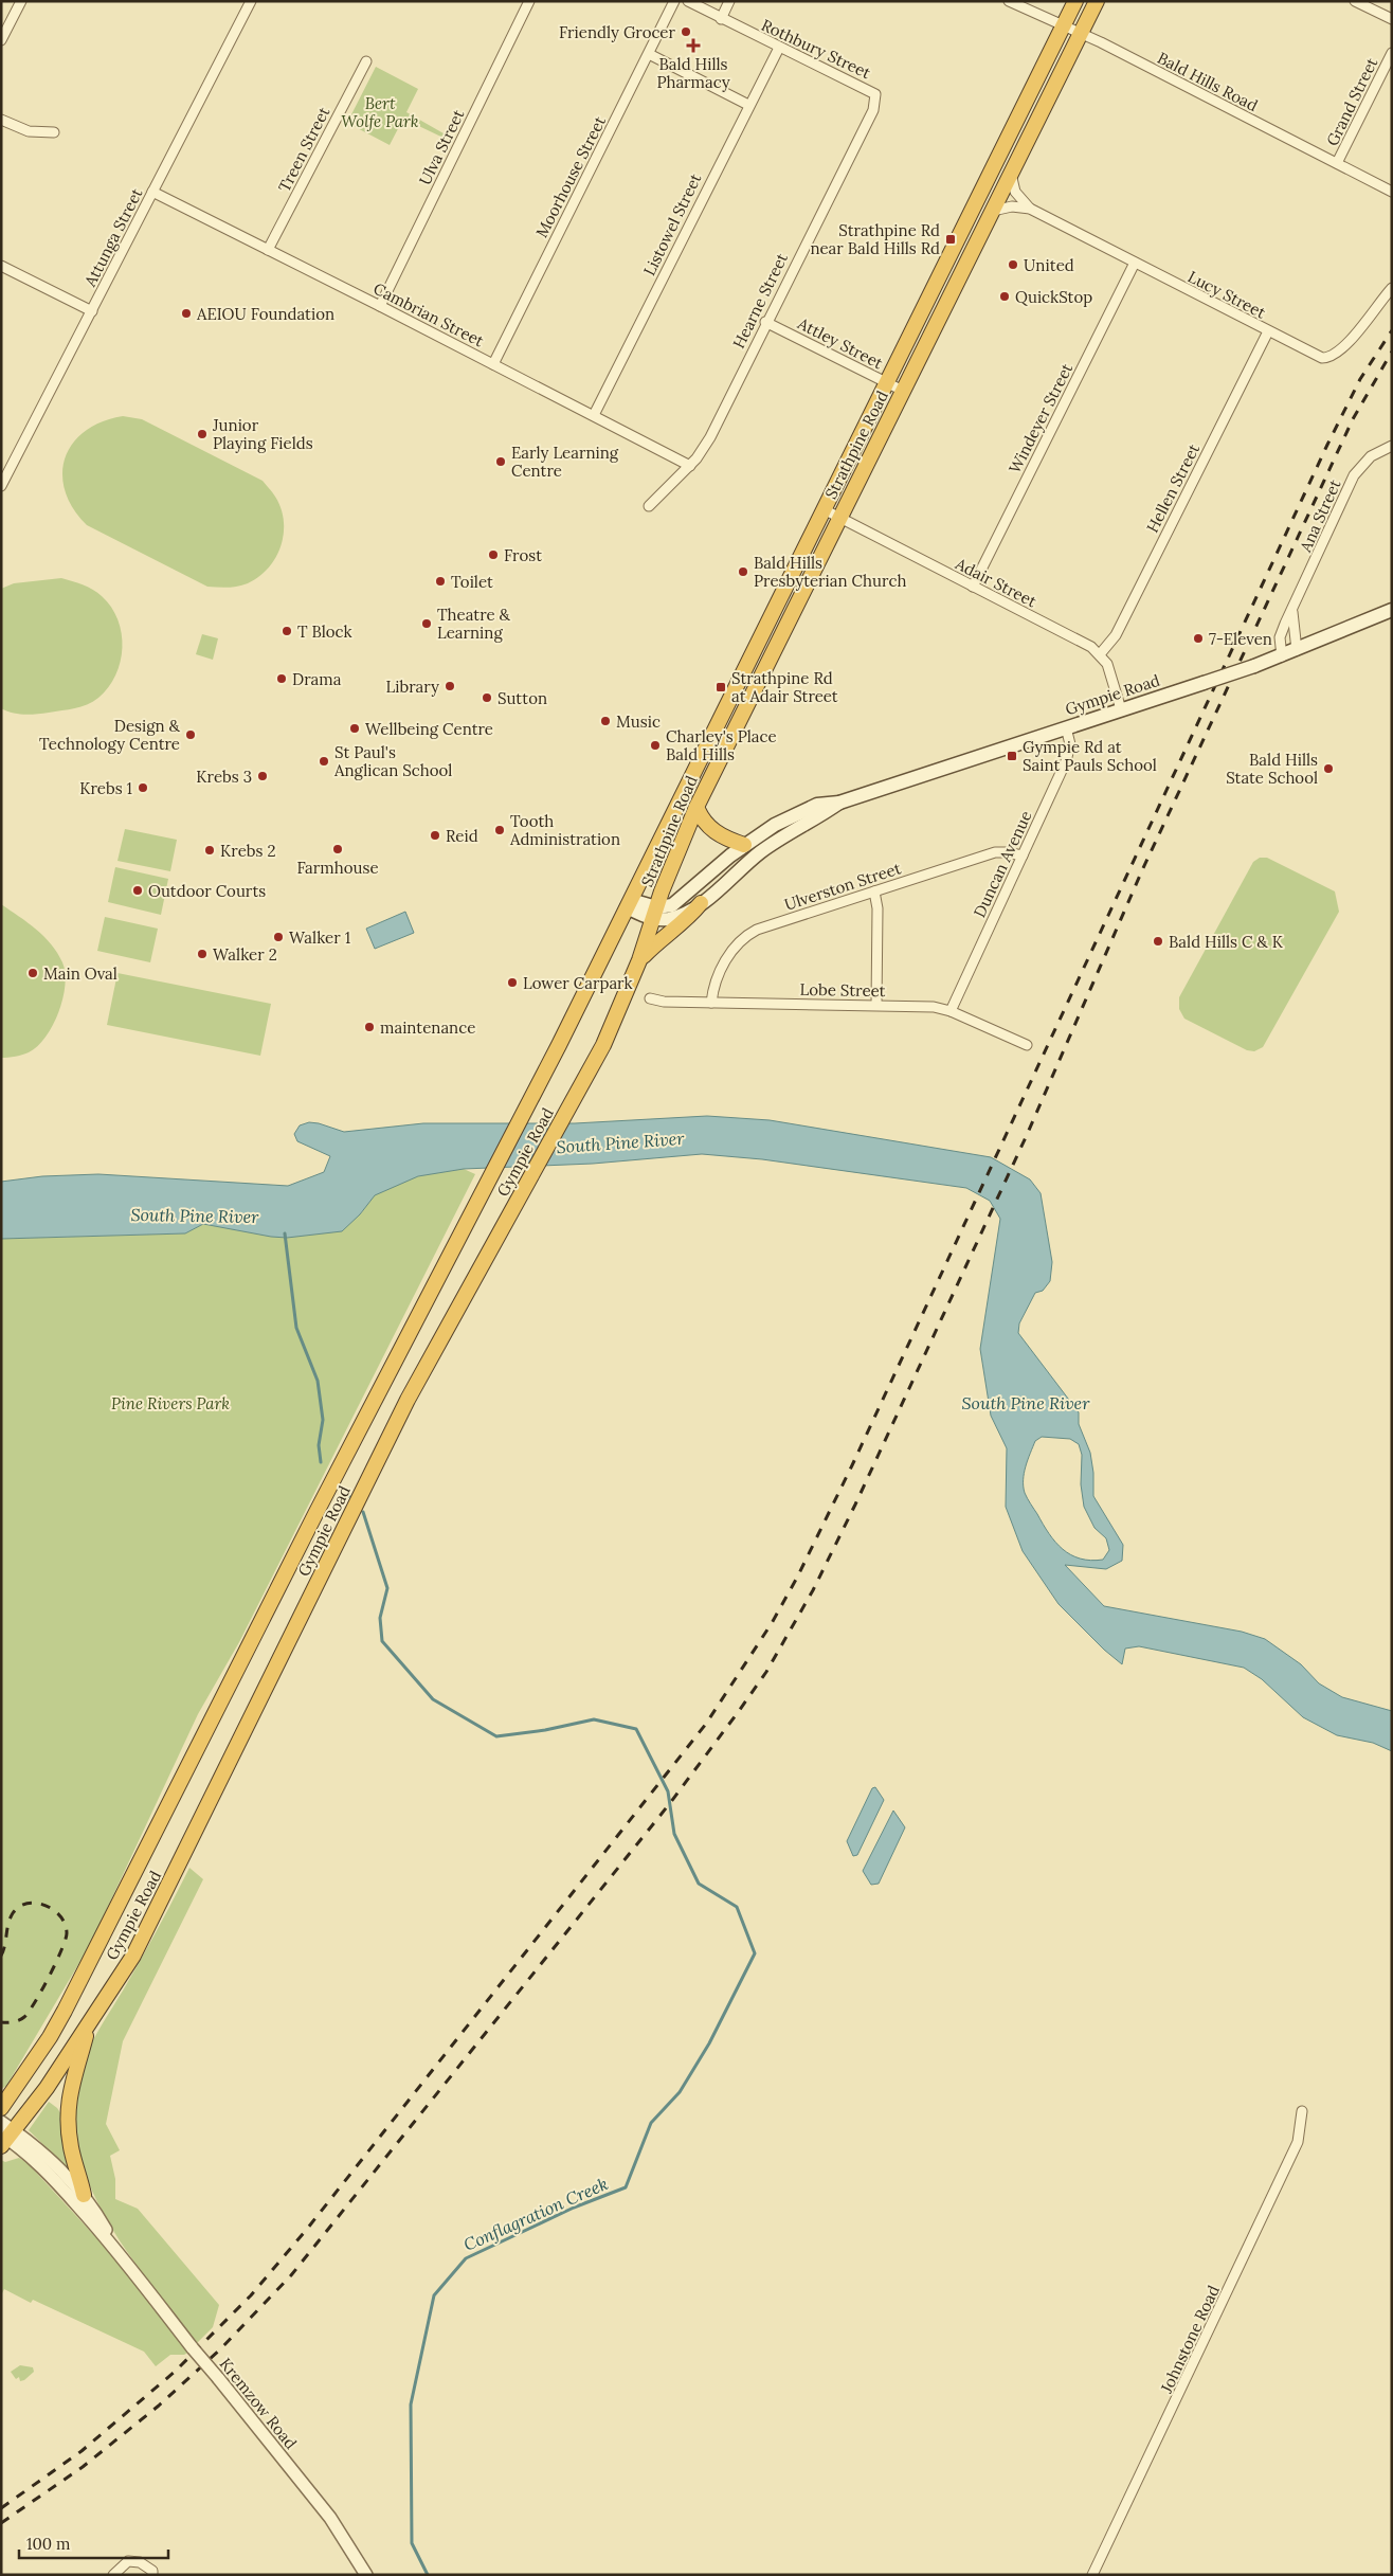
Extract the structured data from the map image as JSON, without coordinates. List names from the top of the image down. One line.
{"streets":{"highway":["Strathpine Road","Gympie Road"],"street":["Rothbury Street","Bald Hills Road","Grand Street","Ulva Street","Treen Street","Moorhouse Street","Listowel Street","Attunga Street","Lucy Street","Hearne Street","Cambrian Street","Attley Street","Windeyer Street","Hellen Street","Ana Street","Adair Street","Duncan Avenue","Ulverston Street","Lobe Street","Johnstone Road","Kremzow Road"]},"crossings":[["Rothbury Street","Listowel Street"],["Rothbury Street","Hearne Street"],["Bald Hills Road","Grand Street"],["Bald Hills Road","Strathpine Road"],["Ulva Street","Cambrian Street"],["Treen Street","Cambrian Street"],["Moorhouse Street","Cambrian Street"],["Listowel Street","Cambrian Street"],["Attunga Street","Cambrian Street"],["Lucy Street","Windeyer Street"],["Lucy Street","Strathpine Road"],["Lucy Street","Hellen Street"],["Hearne Street","Cambrian Street"],["Hearne Street","Attley Street"],["Attley Street","Strathpine Road"],["Windeyer Street","Adair Street"],["Strathpine Road","Adair Street"],["Strathpine Road","Gympie Road"],["Hellen Street","Adair Street"],["Ana Street","Gympie Road"],["Gympie Road","Duncan Avenue"],["Gympie Road","Kremzow Road"],["Duncan Avenue","Ulverston Street"],["Duncan Avenue","Lobe Street"],["Ulverston Street","Lobe Street"]],"water":["South Pine River","Conflagration Creek"],"parks":["Bert Wolfe Park","Pine Rivers Park"],"places":{"other":["Friendly Grocer","United","QuickStop","AEIOU Foundation","Junior Playing Fields","Early Learning Centre","Frost","Bald Hills Presbyterian Church","Toilet","Theatre & Learning","T Block","7-Eleven","Drama","Library","Sutton","Music","Wellbeing Centre","Design & Technology Centre","Charley's Place Bald Hills","St Paul's Anglican School","Bald Hills State School","Krebs 3","Krebs 1","Tooth Administration","Reid","Farmhouse","Krebs 2","Outdoor Courts","Walker 1","Bald Hills C & K","Walker 2","Main Oval","Lower Carpark","maintenance"],"health":["Bald Hills Pharmacy"],"transit":["Strathpine Rd near Bald Hills Rd","Strathpine Rd at Adair Street","Gympie Rd at Saint Pauls School"]},"scale_bar":"100 m"}
